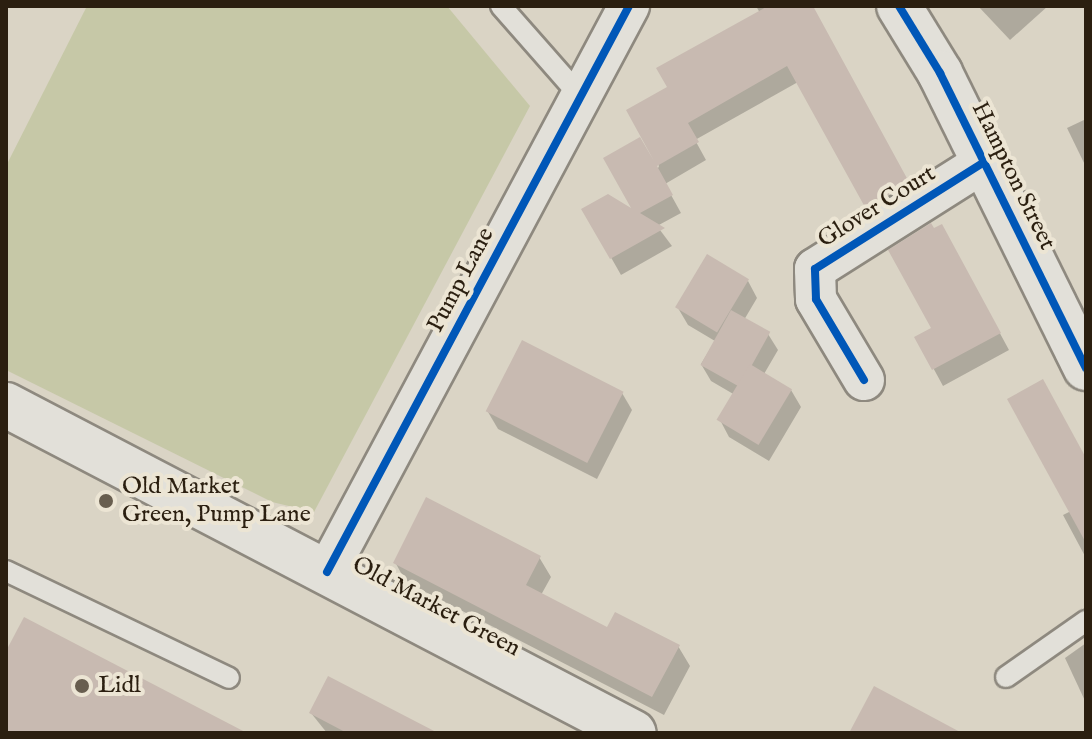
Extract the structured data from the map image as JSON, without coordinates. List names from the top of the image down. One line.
{"streets":{"main road":["Hampton Street","Old Market Green"],"street":["Glover Court","Pump Lane"]},"crossings":[["Hampton Street","Glover Court"],["Pump Lane","Old Market Green"]],"places":["Old Market Green, Pump Lane","Lidl"]}
